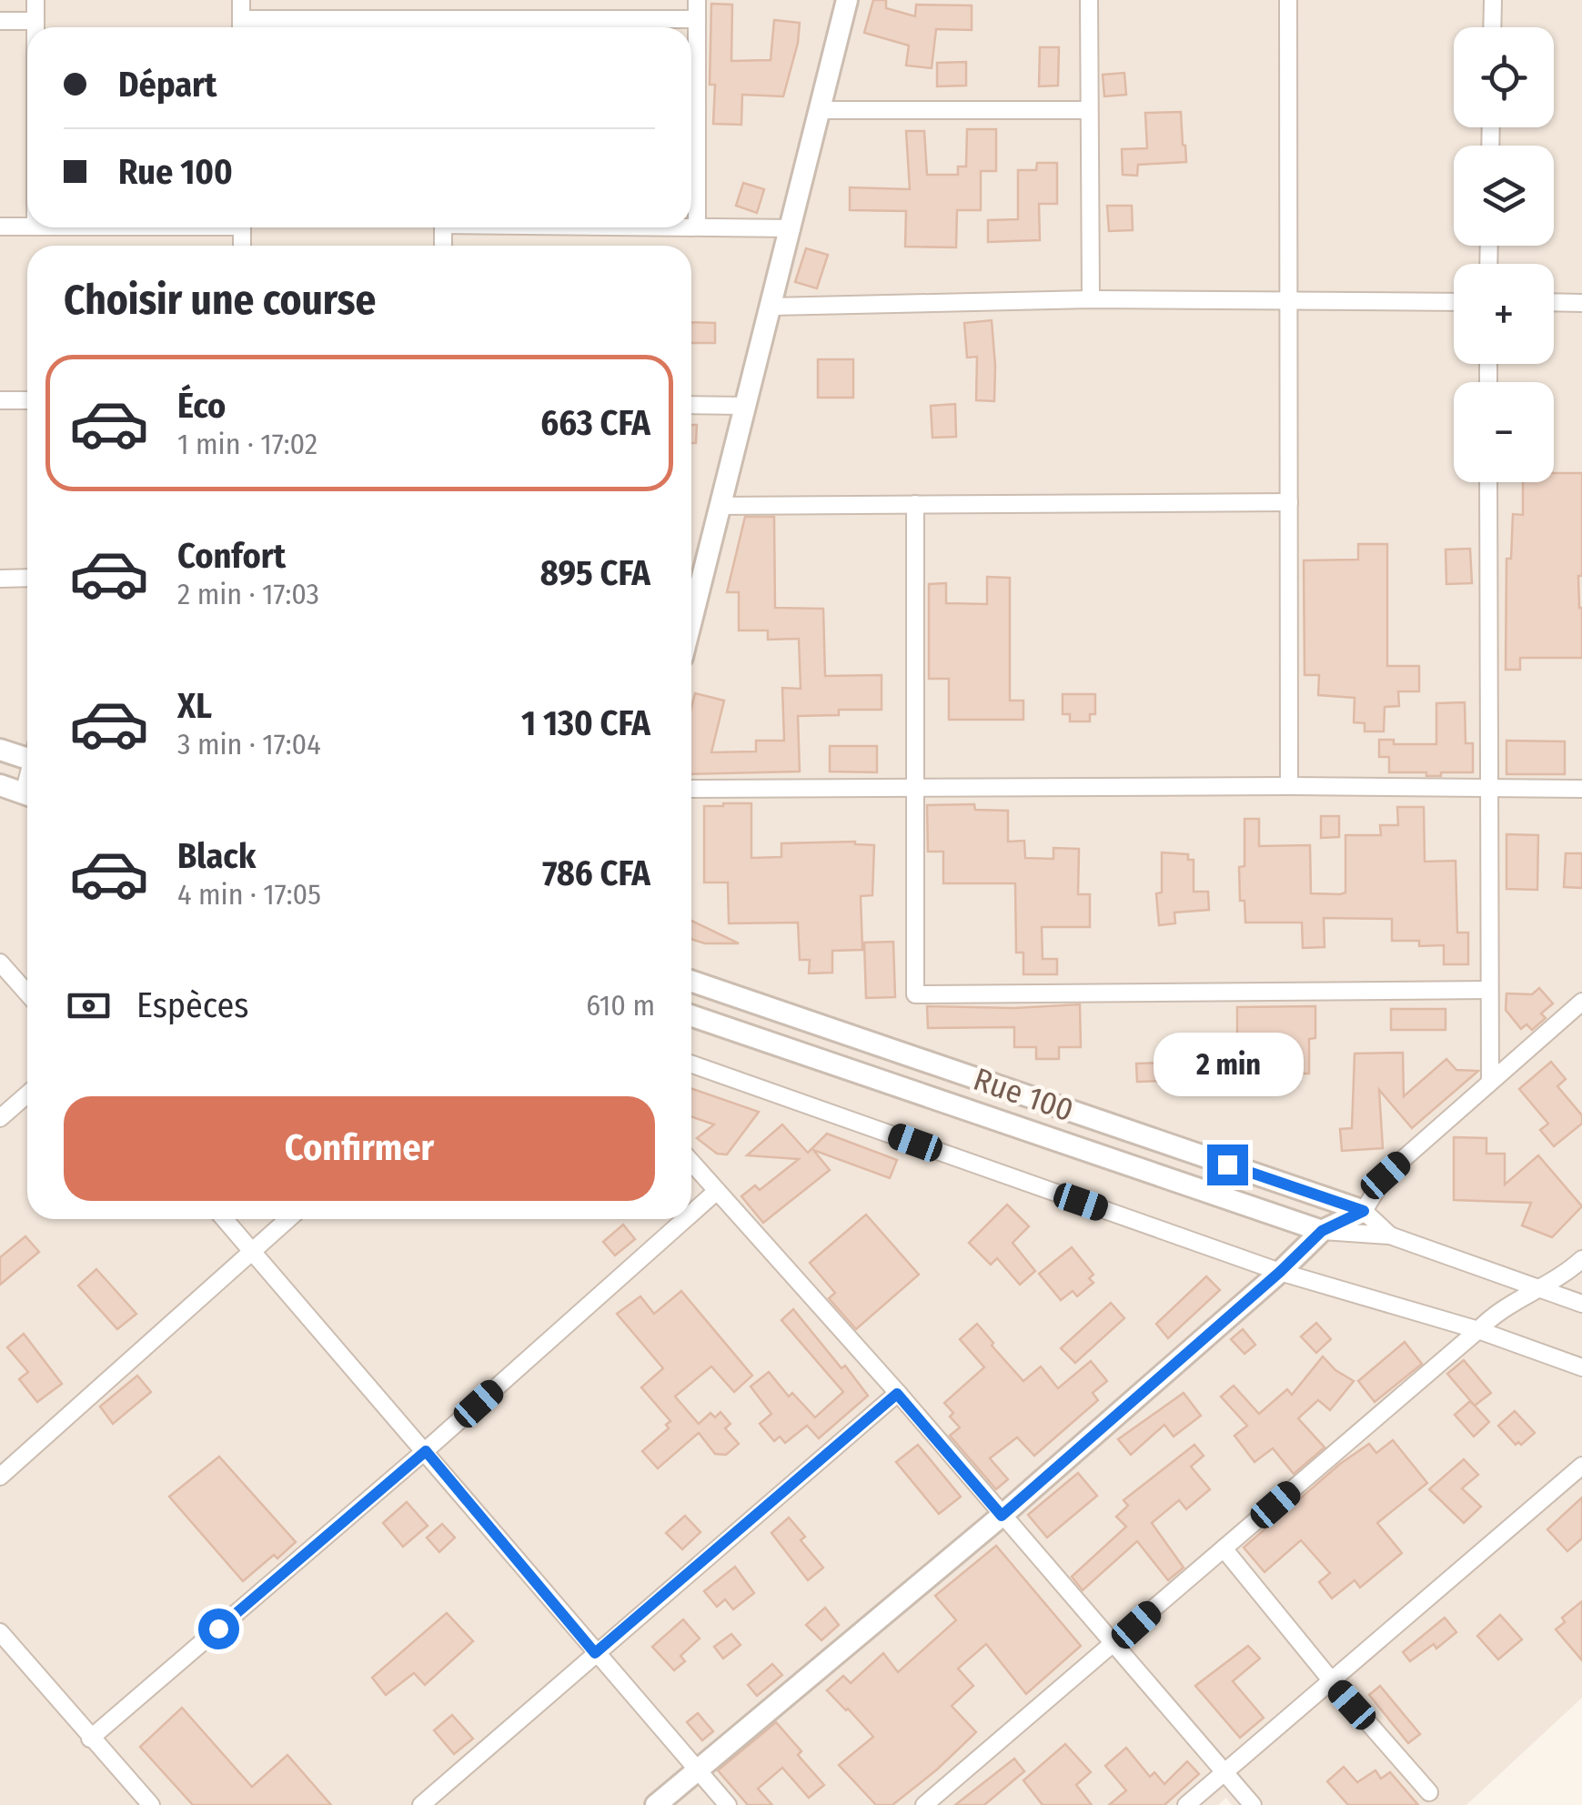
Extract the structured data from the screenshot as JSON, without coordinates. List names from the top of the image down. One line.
{"streets":{"street":["Rue 100"]},"page":{"map_buttons":["+","−"],"banner":["Départ","Rue 100"],"heading":"Choisir une course","list":[{"name":"Éco","note":"1 min · 17:02","value":"663 CFA"},{"name":"Confort","note":"2 min · 17:03","value":"895 CFA"},{"name":"XL","note":"3 min · 17:04","value":"1 130 CFA"},{"name":"Black","note":"4 min · 17:05","value":"786 CFA"}],"pay":["Espèces","610 m"],"bubble":"2 min","buttons":"Confirmer"}}
